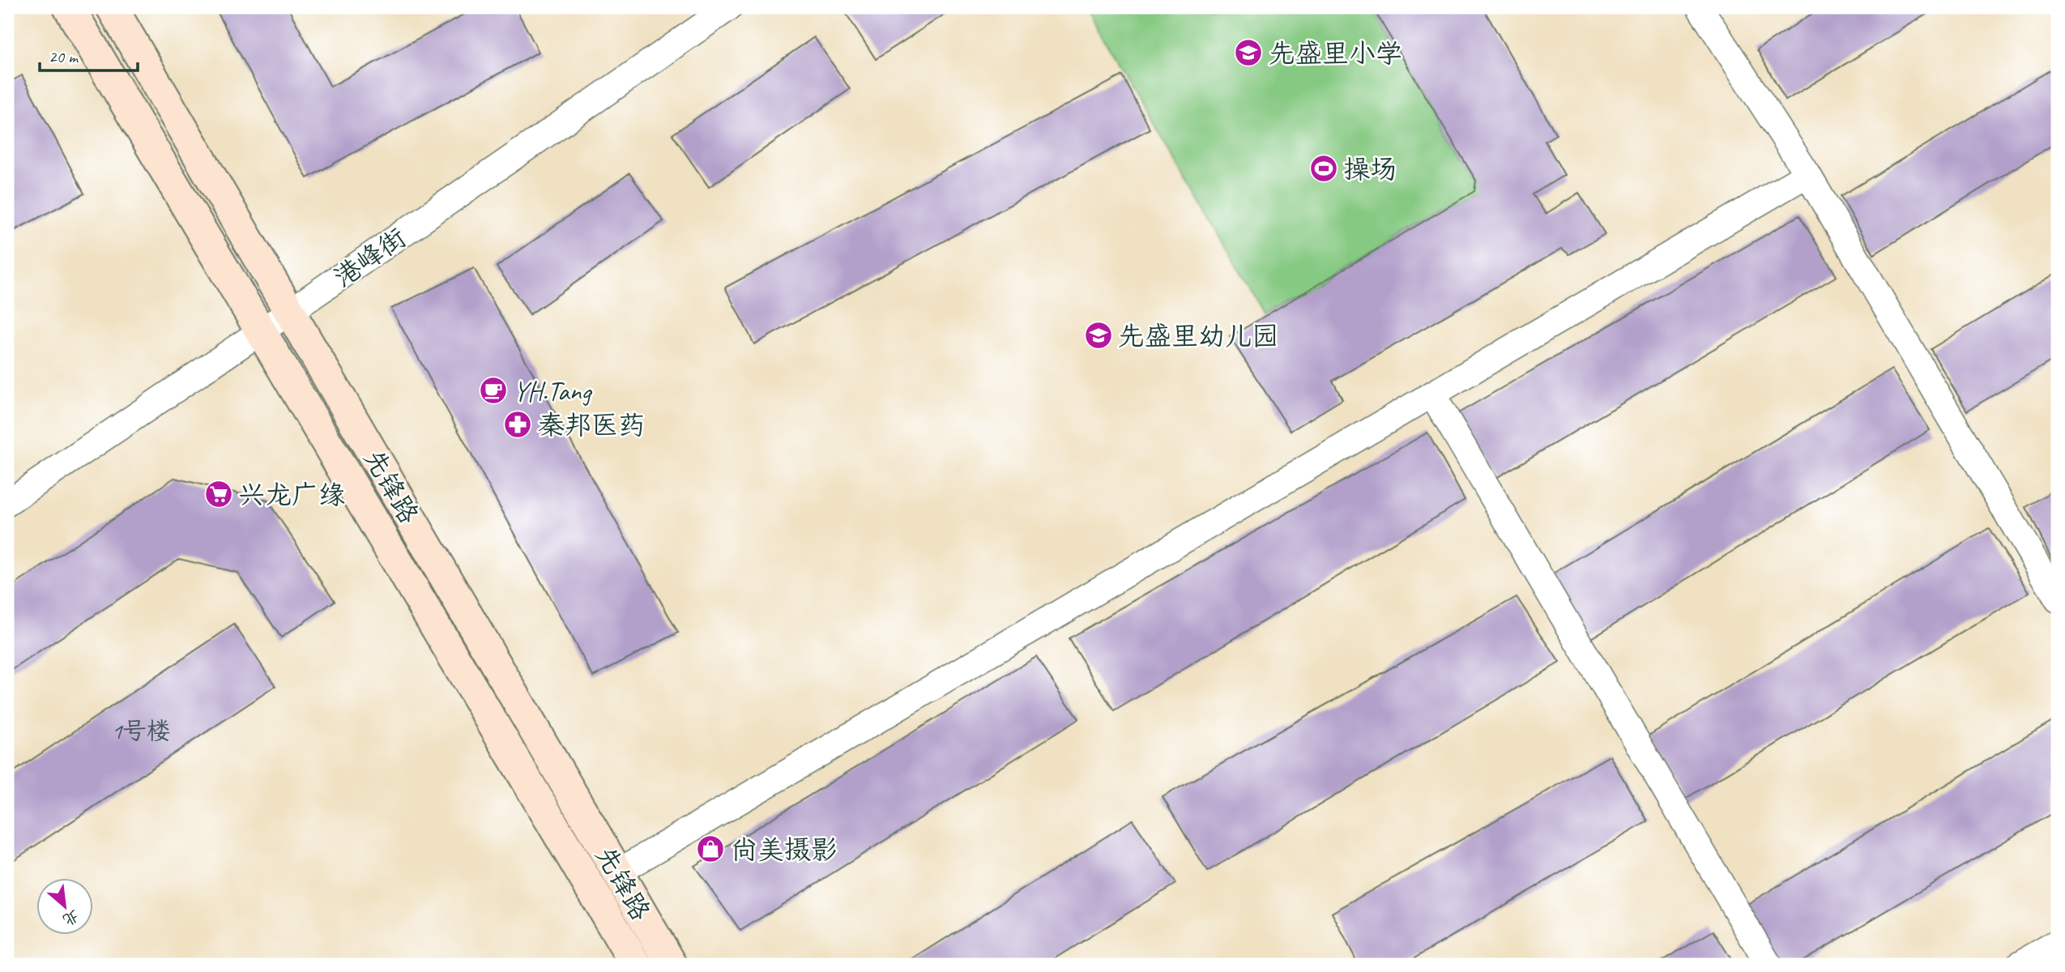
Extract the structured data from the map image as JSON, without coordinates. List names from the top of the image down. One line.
{"streets":{"street":["港峰街","先锋路"]},"crossings":[["港峰街","先锋路"]],"places":{"school or university":["先盛里小学","先盛里幼儿园"],"sports":["操场"],"cafe":["YH.Tang"],"pharmacy":["秦邦医药"],"supermarket":["兴龙广缘"],"shop":["尚美摄影"]},"house_numbers":["1号楼"],"scale_bar":"20 m","north":"bottom right"}
